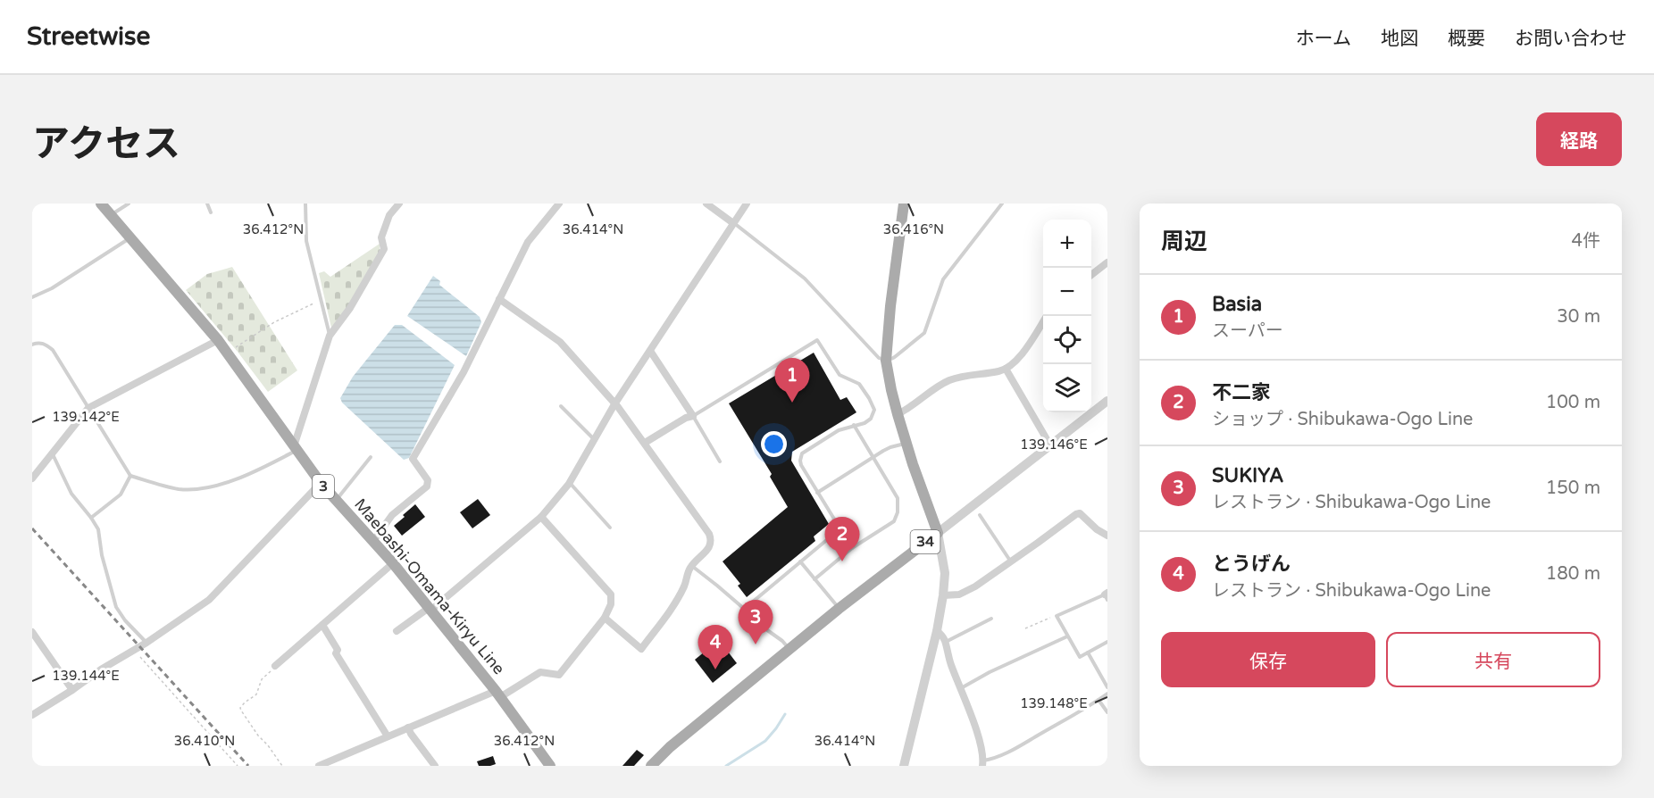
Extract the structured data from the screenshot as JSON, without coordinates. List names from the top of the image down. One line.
{"streets":{"main road":["3","34","Maebashi-Omama-Kiryu Line"]},"page":{"header":"Streetwise","nav":["ホーム","地図","概要","お問い合わせ"],"title":"アクセス","buttons":["経路",["保存","共有"]],"heading":["周辺","4件"],"map_buttons":["+","−"],"list":[{"mark":"1","name":"Basia","note":"スーパー","value":"30 m"},{"mark":"2","name":"不二家","note":"ショップ · Shibukawa-Ogo Line","value":"100 m"},{"mark":"3","name":"SUKIYA","note":"レストラン · Shibukawa-Ogo Line","value":"150 m"},{"mark":"4","name":"とうげん","note":"レストラン · Shibukawa-Ogo Line","value":"180 m"}],"pins":["1","2","3","4"]},"coordinates":["36.412°N","36.414°N","36.416°N","139.142°E","139.146°E","139.144°E","139.148°E","36.410°N"]}
